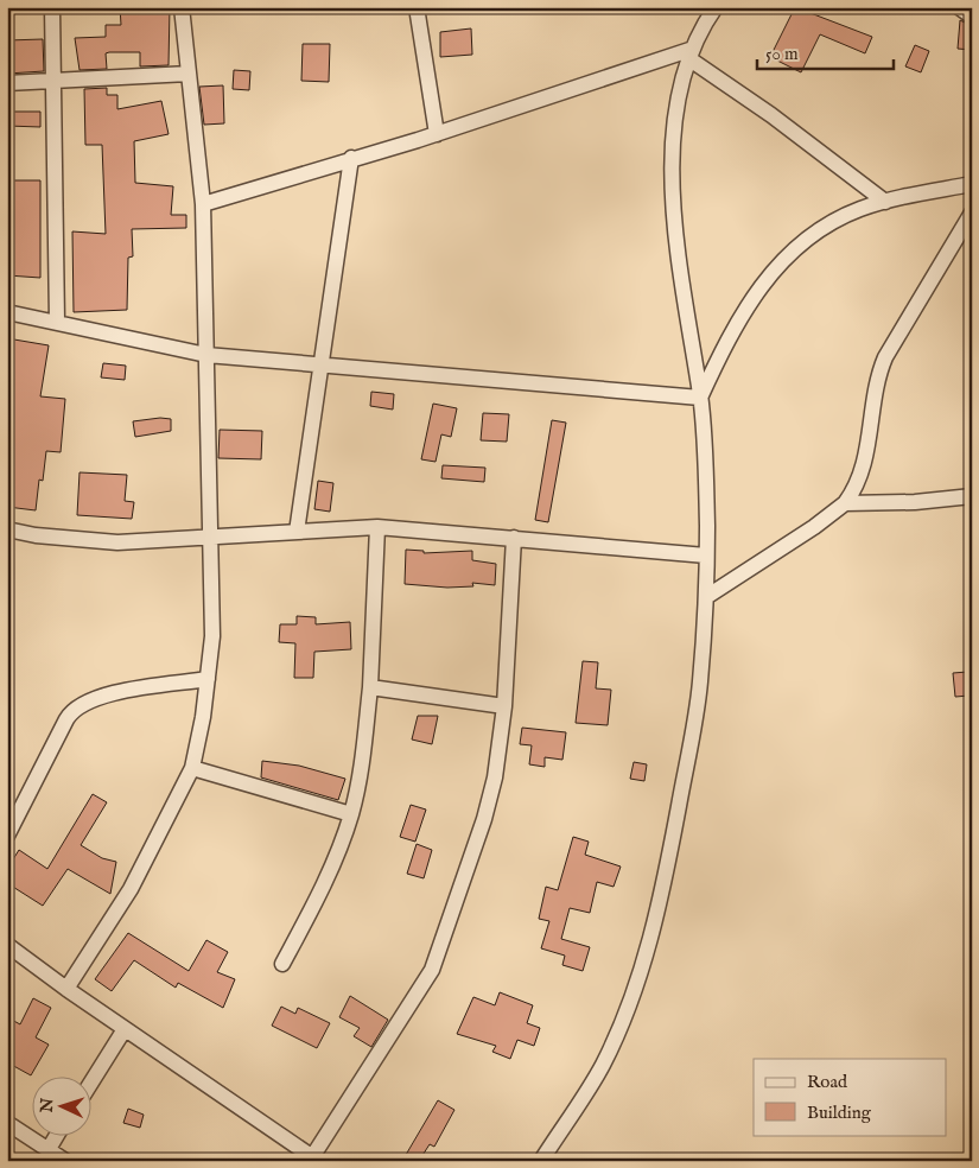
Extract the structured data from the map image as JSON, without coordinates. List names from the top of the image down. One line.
{"legend":["Road","Building"],"scale_bar":"50 m","north":"left"}
